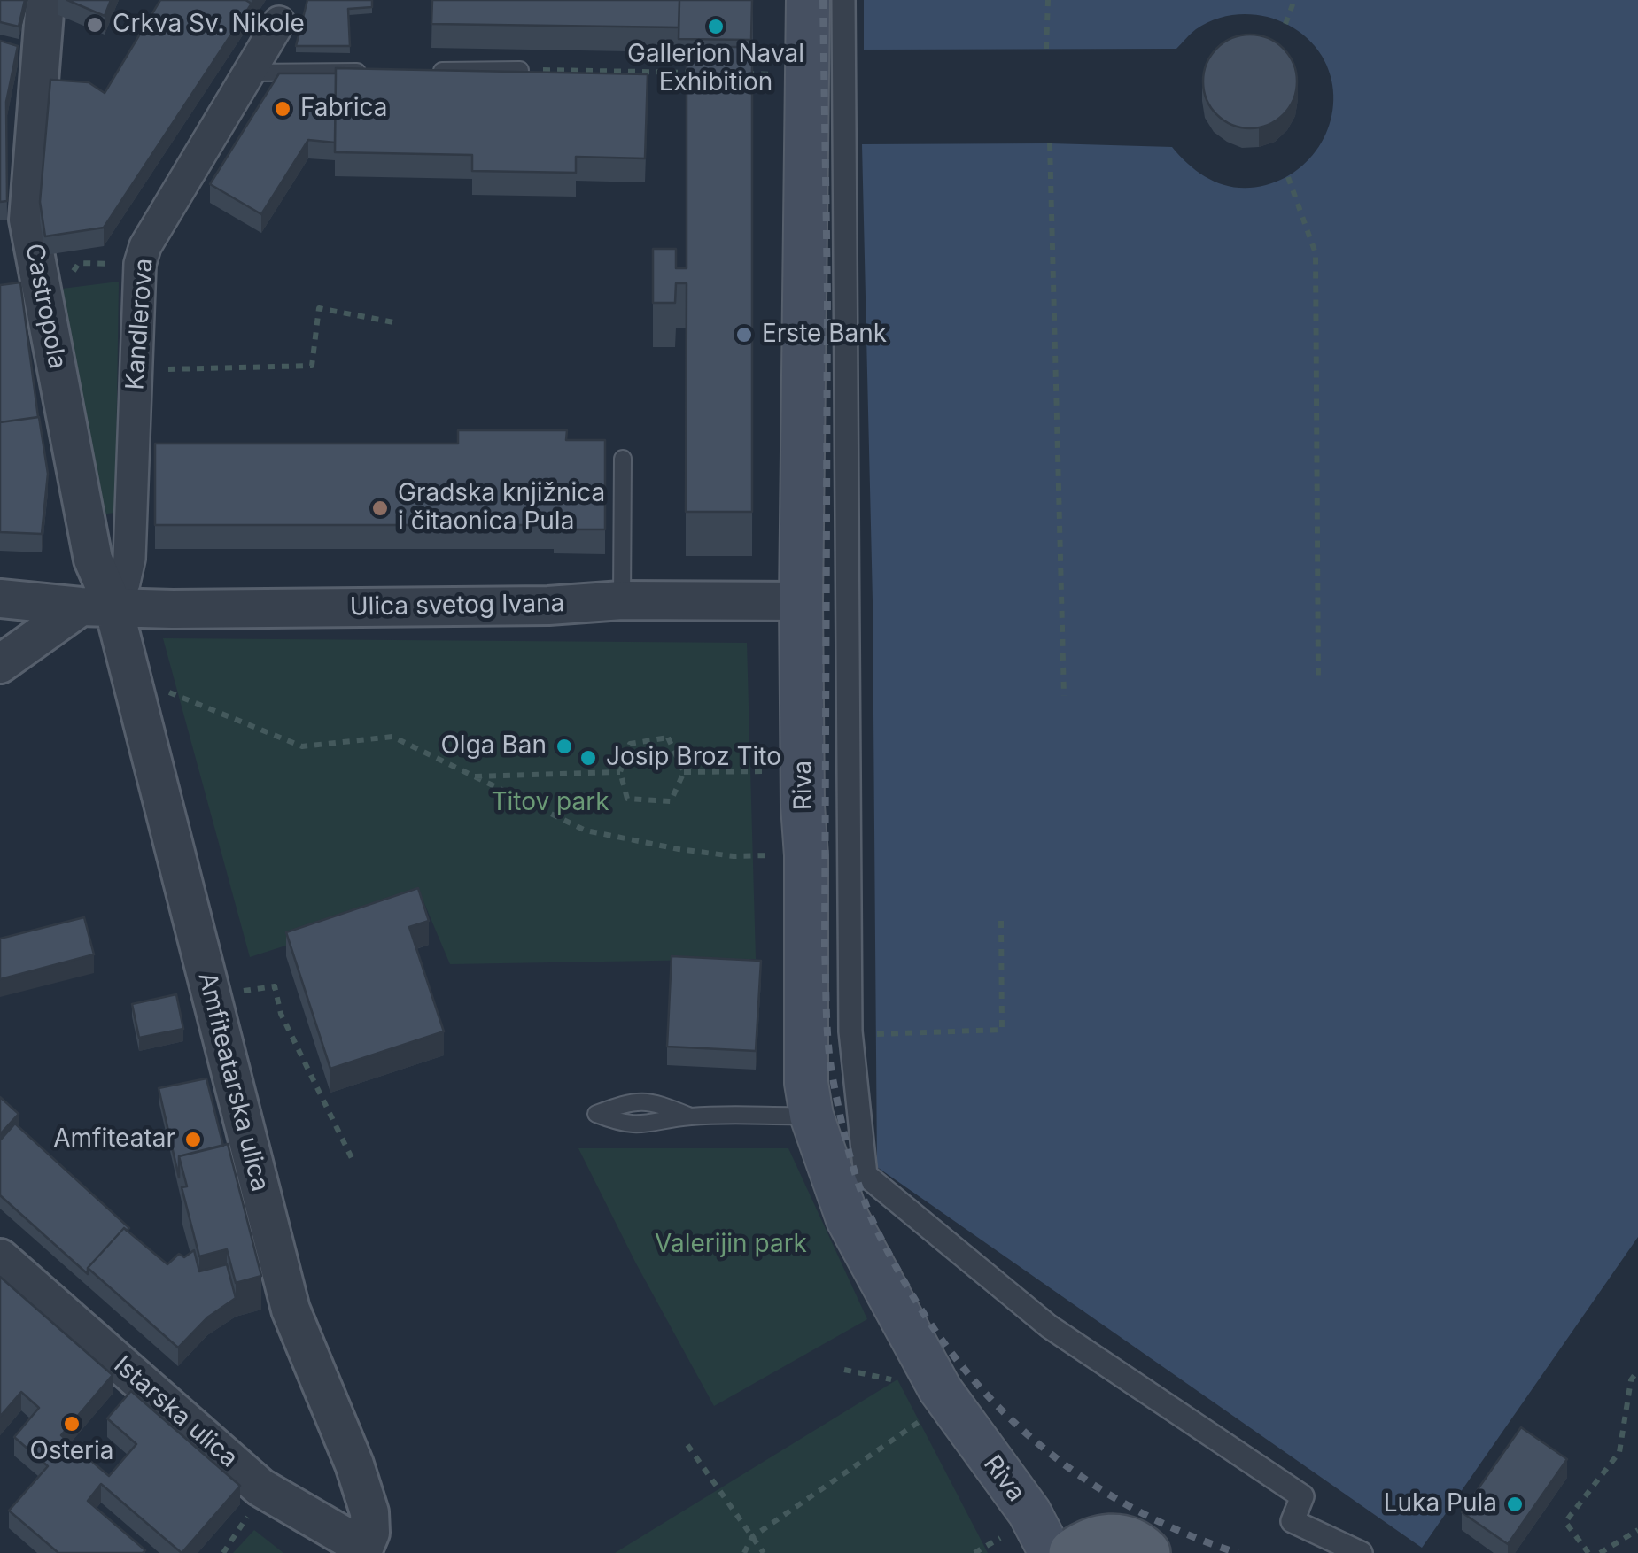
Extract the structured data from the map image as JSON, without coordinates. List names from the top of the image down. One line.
{"streets":{"main road":["Riva"],"street":["Castropola","Kandlerova","Ulica svetog Ivana","Amfiteatarska ulica","Istarska ulica"]},"crossings":[["Castropola","Kandlerova"],["Castropola","Ulica svetog Ivana"],["Castropola","Amfiteatarska ulica"],["Kandlerova","Ulica svetog Ivana"],["Kandlerova","Amfiteatarska ulica"],["Ulica svetog Ivana","Riva"],["Ulica svetog Ivana","Amfiteatarska ulica"],["Amfiteatarska ulica","Istarska ulica"]],"parks":["Titov park","Valerijin park"],"places":["Crkva Sv. Nikole","Gallerion Naval Exhibition","Fabrica","Erste Bank","Gradska knjižnica i čitaonica Pula","Olga Ban","Josip Broz Tito","Amfiteatar","Osteria","Luka Pula"]}
